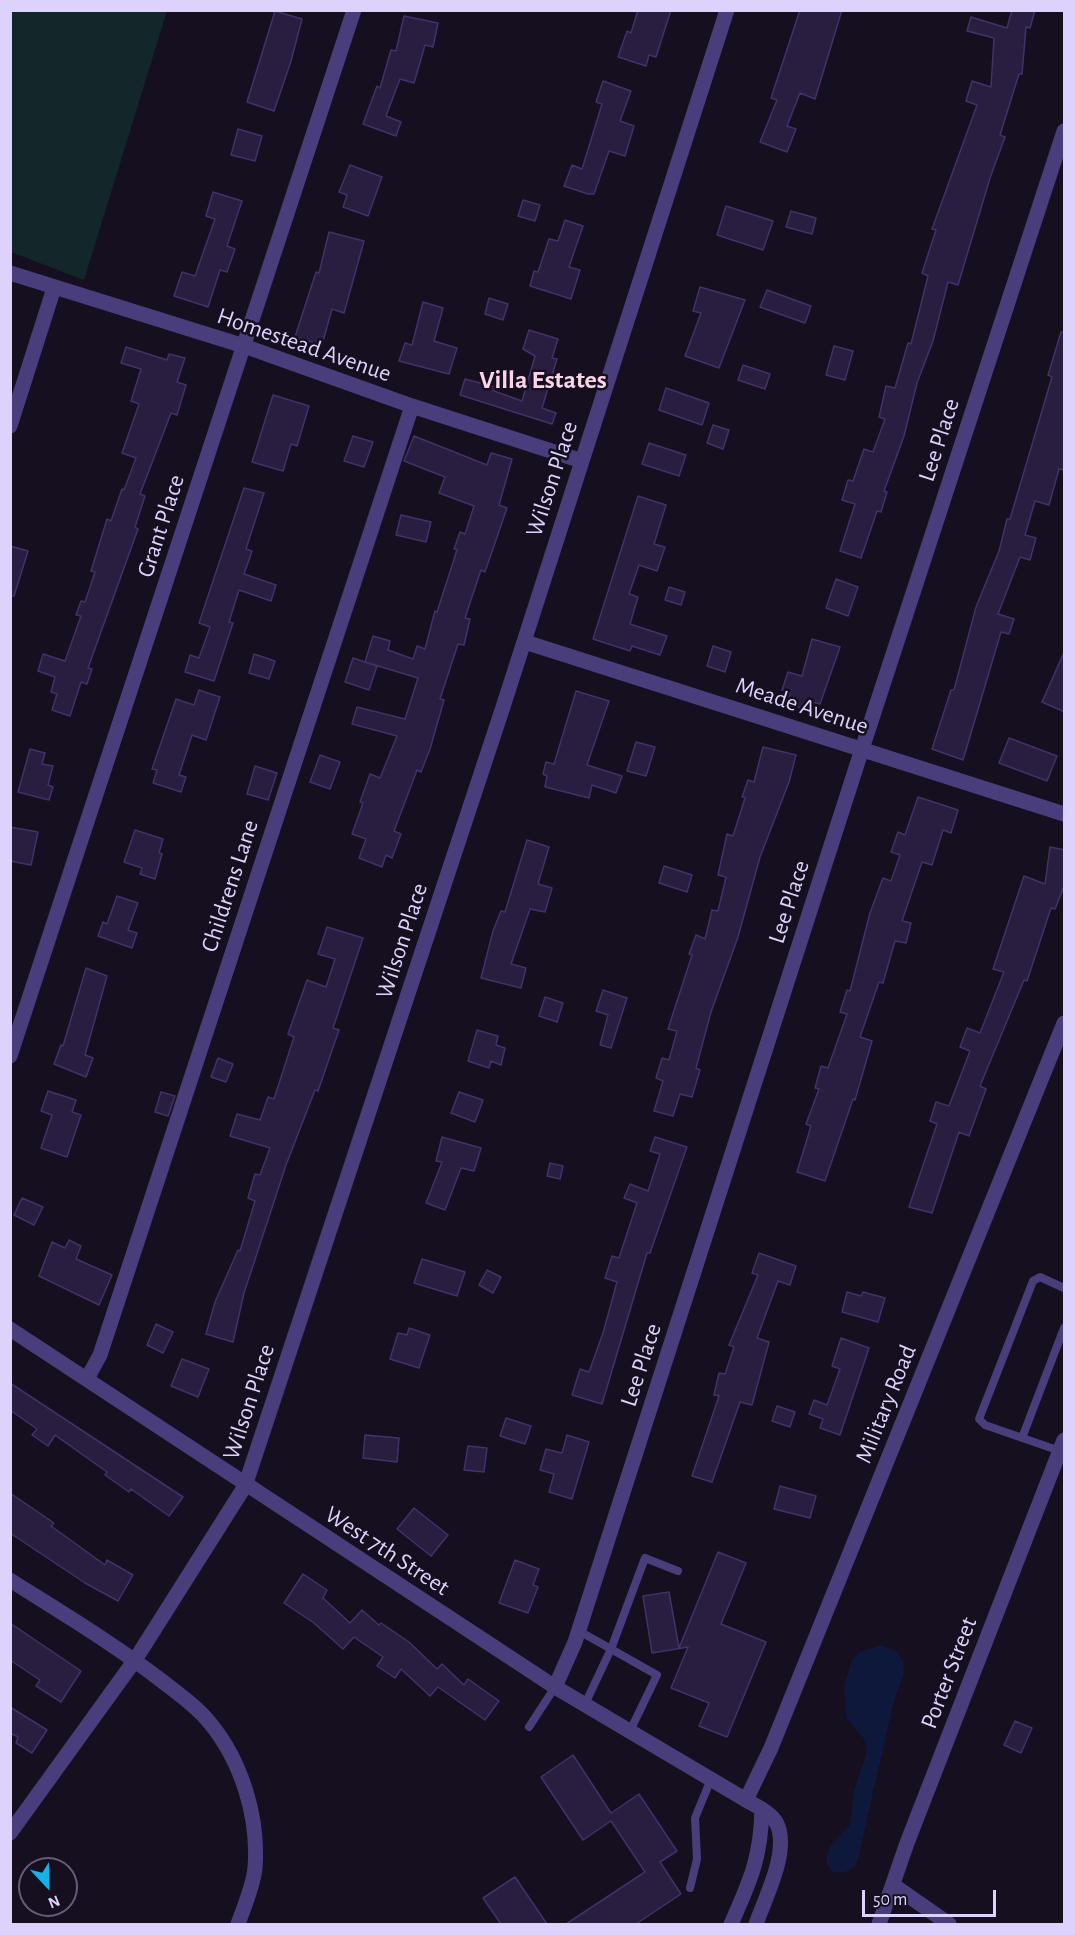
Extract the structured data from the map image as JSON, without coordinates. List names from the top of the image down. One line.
{"streets":{"street":["Homestead Avenue","Lee Place","Wilson Place","Grant Place","Meade Avenue","Childrens Lane","Military Road","West 7th Street","Porter Street"]},"crossings":[["Homestead Avenue","Wilson Place"],["Homestead Avenue","Grant Place"],["Homestead Avenue","Childrens Lane"],["Lee Place","Meade Avenue"],["Lee Place","West 7th Street"],["Wilson Place","Meade Avenue"],["Wilson Place","West 7th Street"],["Childrens Lane","West 7th Street"],["Military Road","West 7th Street"]],"districts":["Villa Estates"],"scale_bar":"50 m","north":"bottom"}
